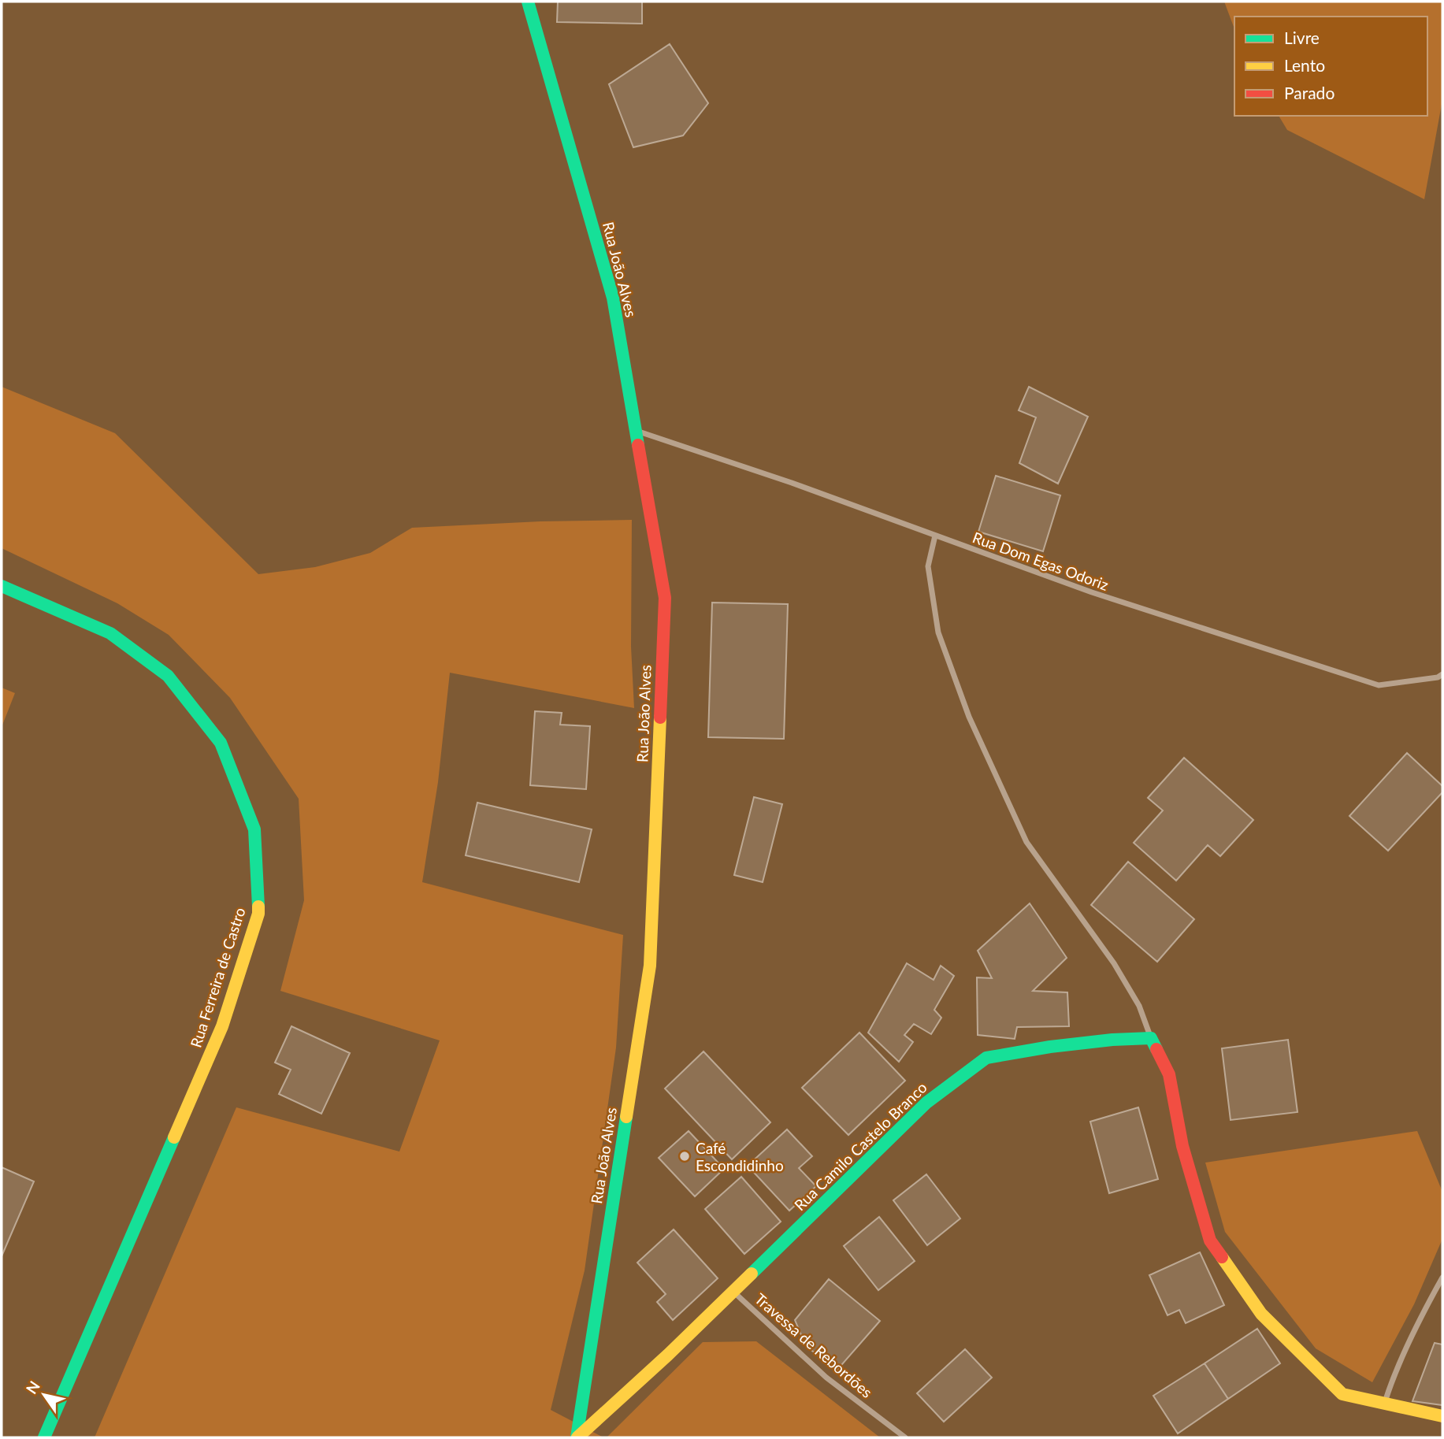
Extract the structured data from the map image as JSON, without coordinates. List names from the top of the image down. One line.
{"streets":{"street":["Rua João Alves","Rua Dom Egas Odoriz","Rua Ferreira de Castro","Rua Camilo Castelo Branco","Travessa de Rebordões"]},"crossings":[["Rua João Alves","Rua Dom Egas Odoriz"],["Rua João Alves","Rua Camilo Castelo Branco"],["Rua Camilo Castelo Branco","Travessa de Rebordões"]],"places":["Café Escondidinho"],"legend":["Livre","Lento","Parado"],"north":"top left"}
